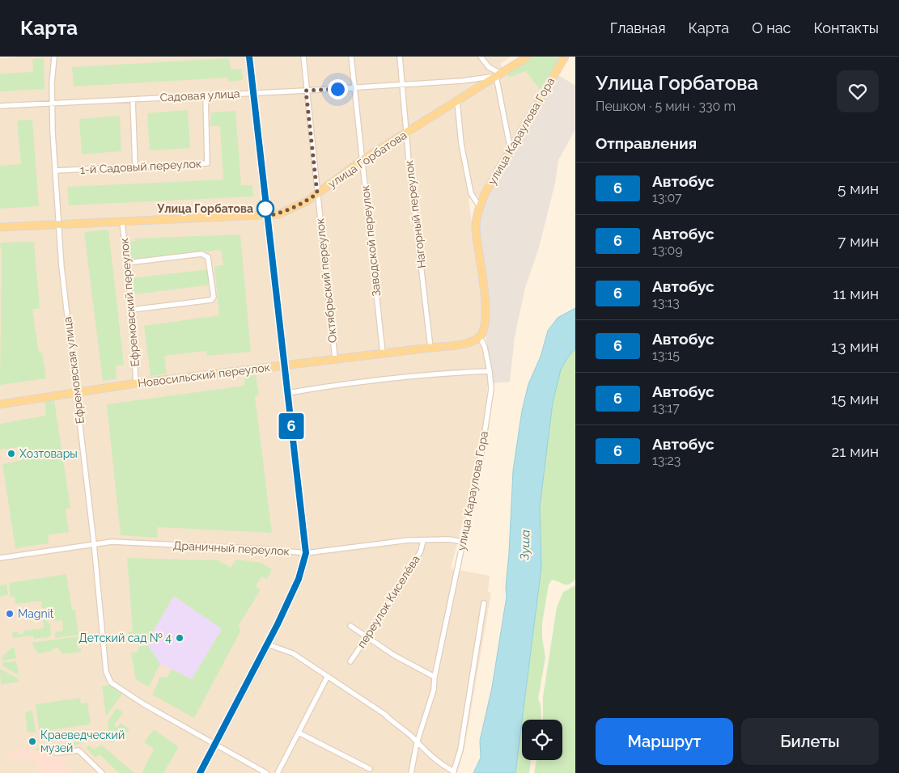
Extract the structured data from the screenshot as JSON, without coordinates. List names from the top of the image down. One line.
{"streets":{"main road":["улица Караулова Гора","улица Горбатова","Новосильский переулок"],"street":["Садовая улица","1-й Садовый переулок","Нагорный переулок","Заводской переулок","Октябрьский переулок","Ефремовский переулок","Ефремовская улица","Драничный переулок","переулок Киселёва"]},"crossings":[["Садовая улица","улица Горбатова"],["Садовая улица","1-й Садовый переулок"],["Садовая улица","Нагорный переулок"],["Садовая улица","Заводской переулок"],["Садовая улица","Октябрьский переулок"],["Садовая улица","Ефремовская улица"],["улица Караулова Гора","улица Горбатова"],["улица Караулова Гора","Новосильский переулок"],["улица Караулова Гора","Драничный переулок"],["улица Горбатова","Нагорный переулок"],["улица Горбатова","Заводской переулок"],["улица Горбатова","Октябрьский переулок"],["улица Горбатова","Ефремовский переулок"],["улица Горбатова","Ефремовская улица"],["1-й Садовый переулок","Ефремовская улица"],["Нагорный переулок","Новосильский переулок"],["Заводской переулок","Новосильский переулок"],["Октябрьский переулок","Новосильский переулок"],["Ефремовский переулок","Новосильский переулок"],["Ефремовская улица","Новосильский переулок"],["Ефремовская улица","Драничный переулок"],["Драничный переулок","переулок Киселёва"]],"water":["Зуша"],"places":["Улица Горбатова","Хозтовары","Magnit","Детский сад № 4","Краеведческий музей"],"lines":["bus line 6"],"page":{"header":"Карта","nav":["Главная","Карта","О нас","Контакты"],"on_map":"6","heading":[["Улица Горбатова","Пешком · 5 мин · 330 m"],"Отправления"],"list":[{"mark":"6","name":"Автобус","note":"13:07","value":"5 мин"},{"mark":"6","name":"Автобус","note":"13:09","value":"7 мин"},{"mark":"6","name":"Автобус","note":"13:13","value":"11 мин"},{"mark":"6","name":"Автобус","note":"13:15","value":"13 мин"},{"mark":"6","name":"Автобус","note":"13:17","value":"15 мин"},{"mark":"6","name":"Автобус","note":"13:23","value":"21 мин"}],"buttons":["Маршрут","Билеты"]}}
